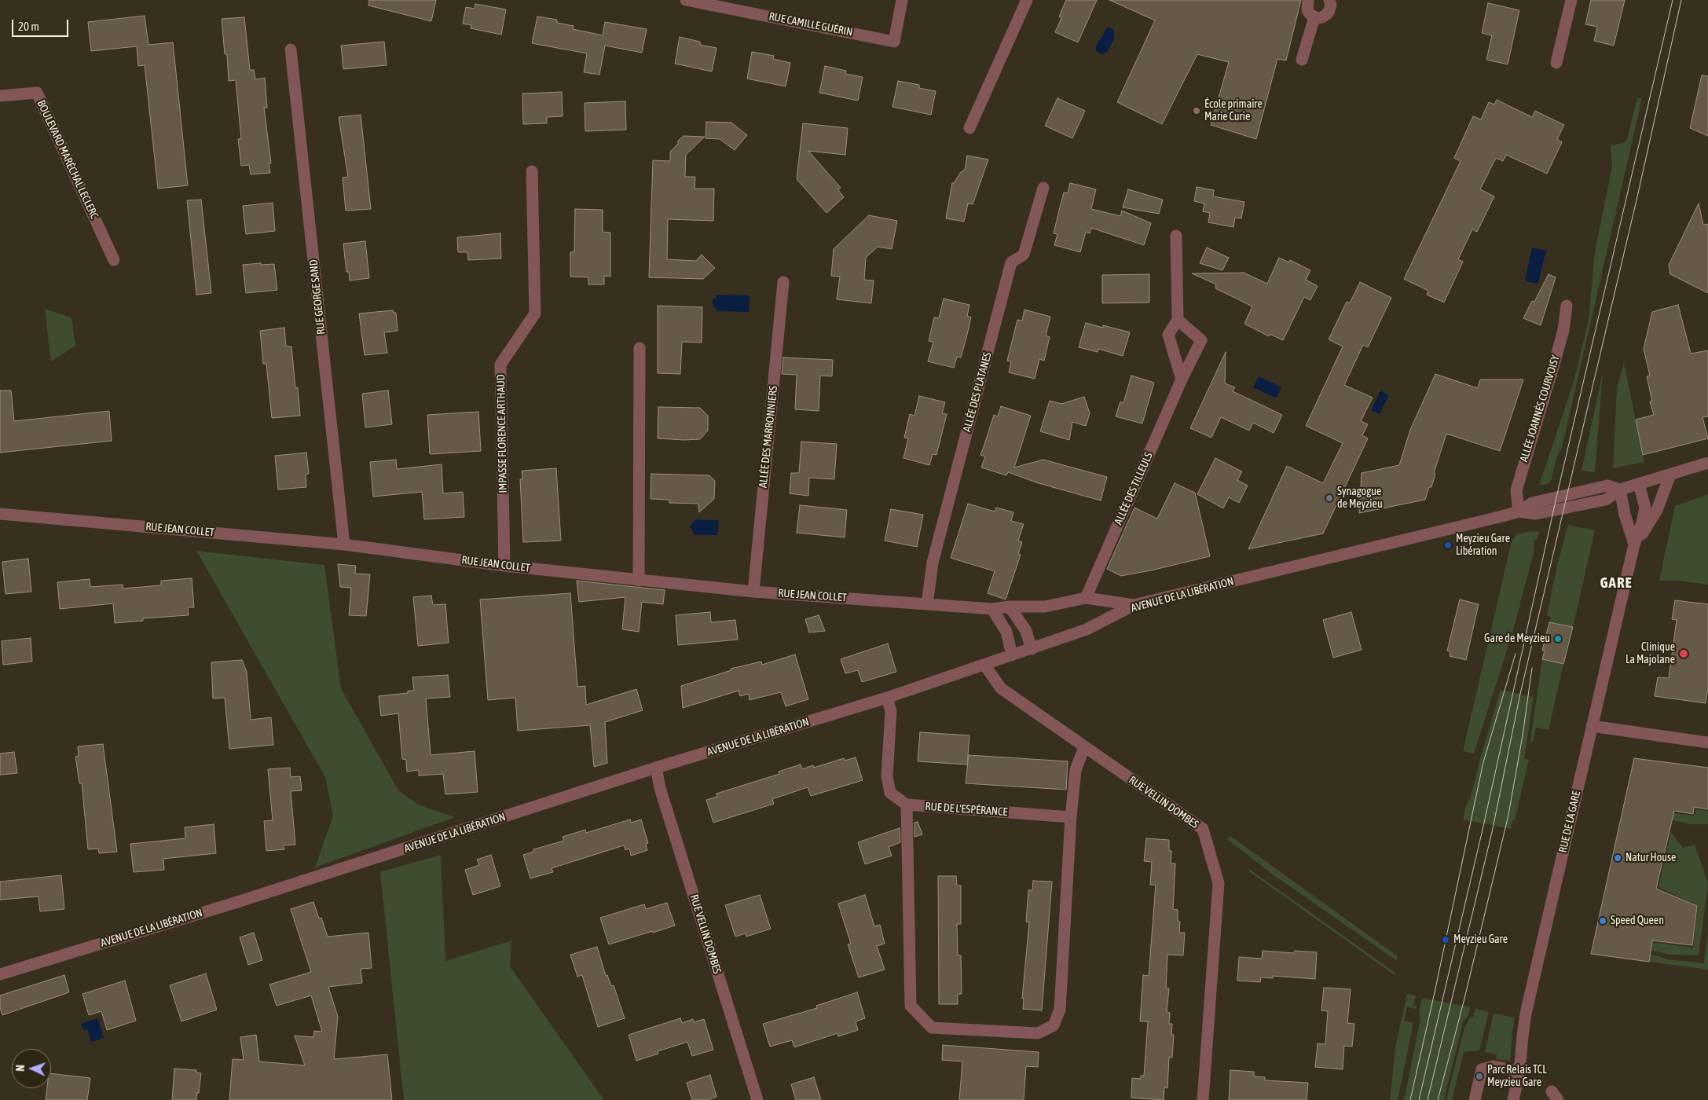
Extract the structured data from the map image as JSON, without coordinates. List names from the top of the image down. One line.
{"streets":{"street":["RUE CAMILLE GUÉRIN","BOULEVARD MARÉCHAL LECLERC","RUE GEORGE SAND","ALLÉE DES PLATANES","ALLÉE JOANNÈS COURVOISY","IMPASSE FLORENCE ARTHAUD","ALLÉE DES MARRONNIERS","ALLÉE DES TILLEULS","RUE JEAN COLLET","AVENUE DE LA LIBÉRATION","RUE VELLIN DOMBES","RUE DE L'ESPÉRANCE","RUE DE LA GARE"]},"crossings":[["RUE GEORGE SAND","RUE JEAN COLLET"],["ALLÉE DES PLATANES","RUE JEAN COLLET"],["ALLÉE JOANNÈS COURVOISY","AVENUE DE LA LIBÉRATION"],["IMPASSE FLORENCE ARTHAUD","RUE JEAN COLLET"],["ALLÉE DES MARRONNIERS","RUE JEAN COLLET"],["ALLÉE DES TILLEULS","RUE JEAN COLLET"],["RUE JEAN COLLET","AVENUE DE LA LIBÉRATION"],["AVENUE DE LA LIBÉRATION","RUE VELLIN DOMBES"],["AVENUE DE LA LIBÉRATION","RUE DE LA GARE"]],"districts":["GARE"],"places":["École primaire Marie Curie","Synagogue de Meyzieu","Meyzieu Gare Libération","Gare de Meyzieu","Clinique La Majolane","Natur House","Speed Queen","Meyzieu Gare","Parc Relais TCL Meyzieu Gare"],"scale_bar":"20 m","north":"left"}
